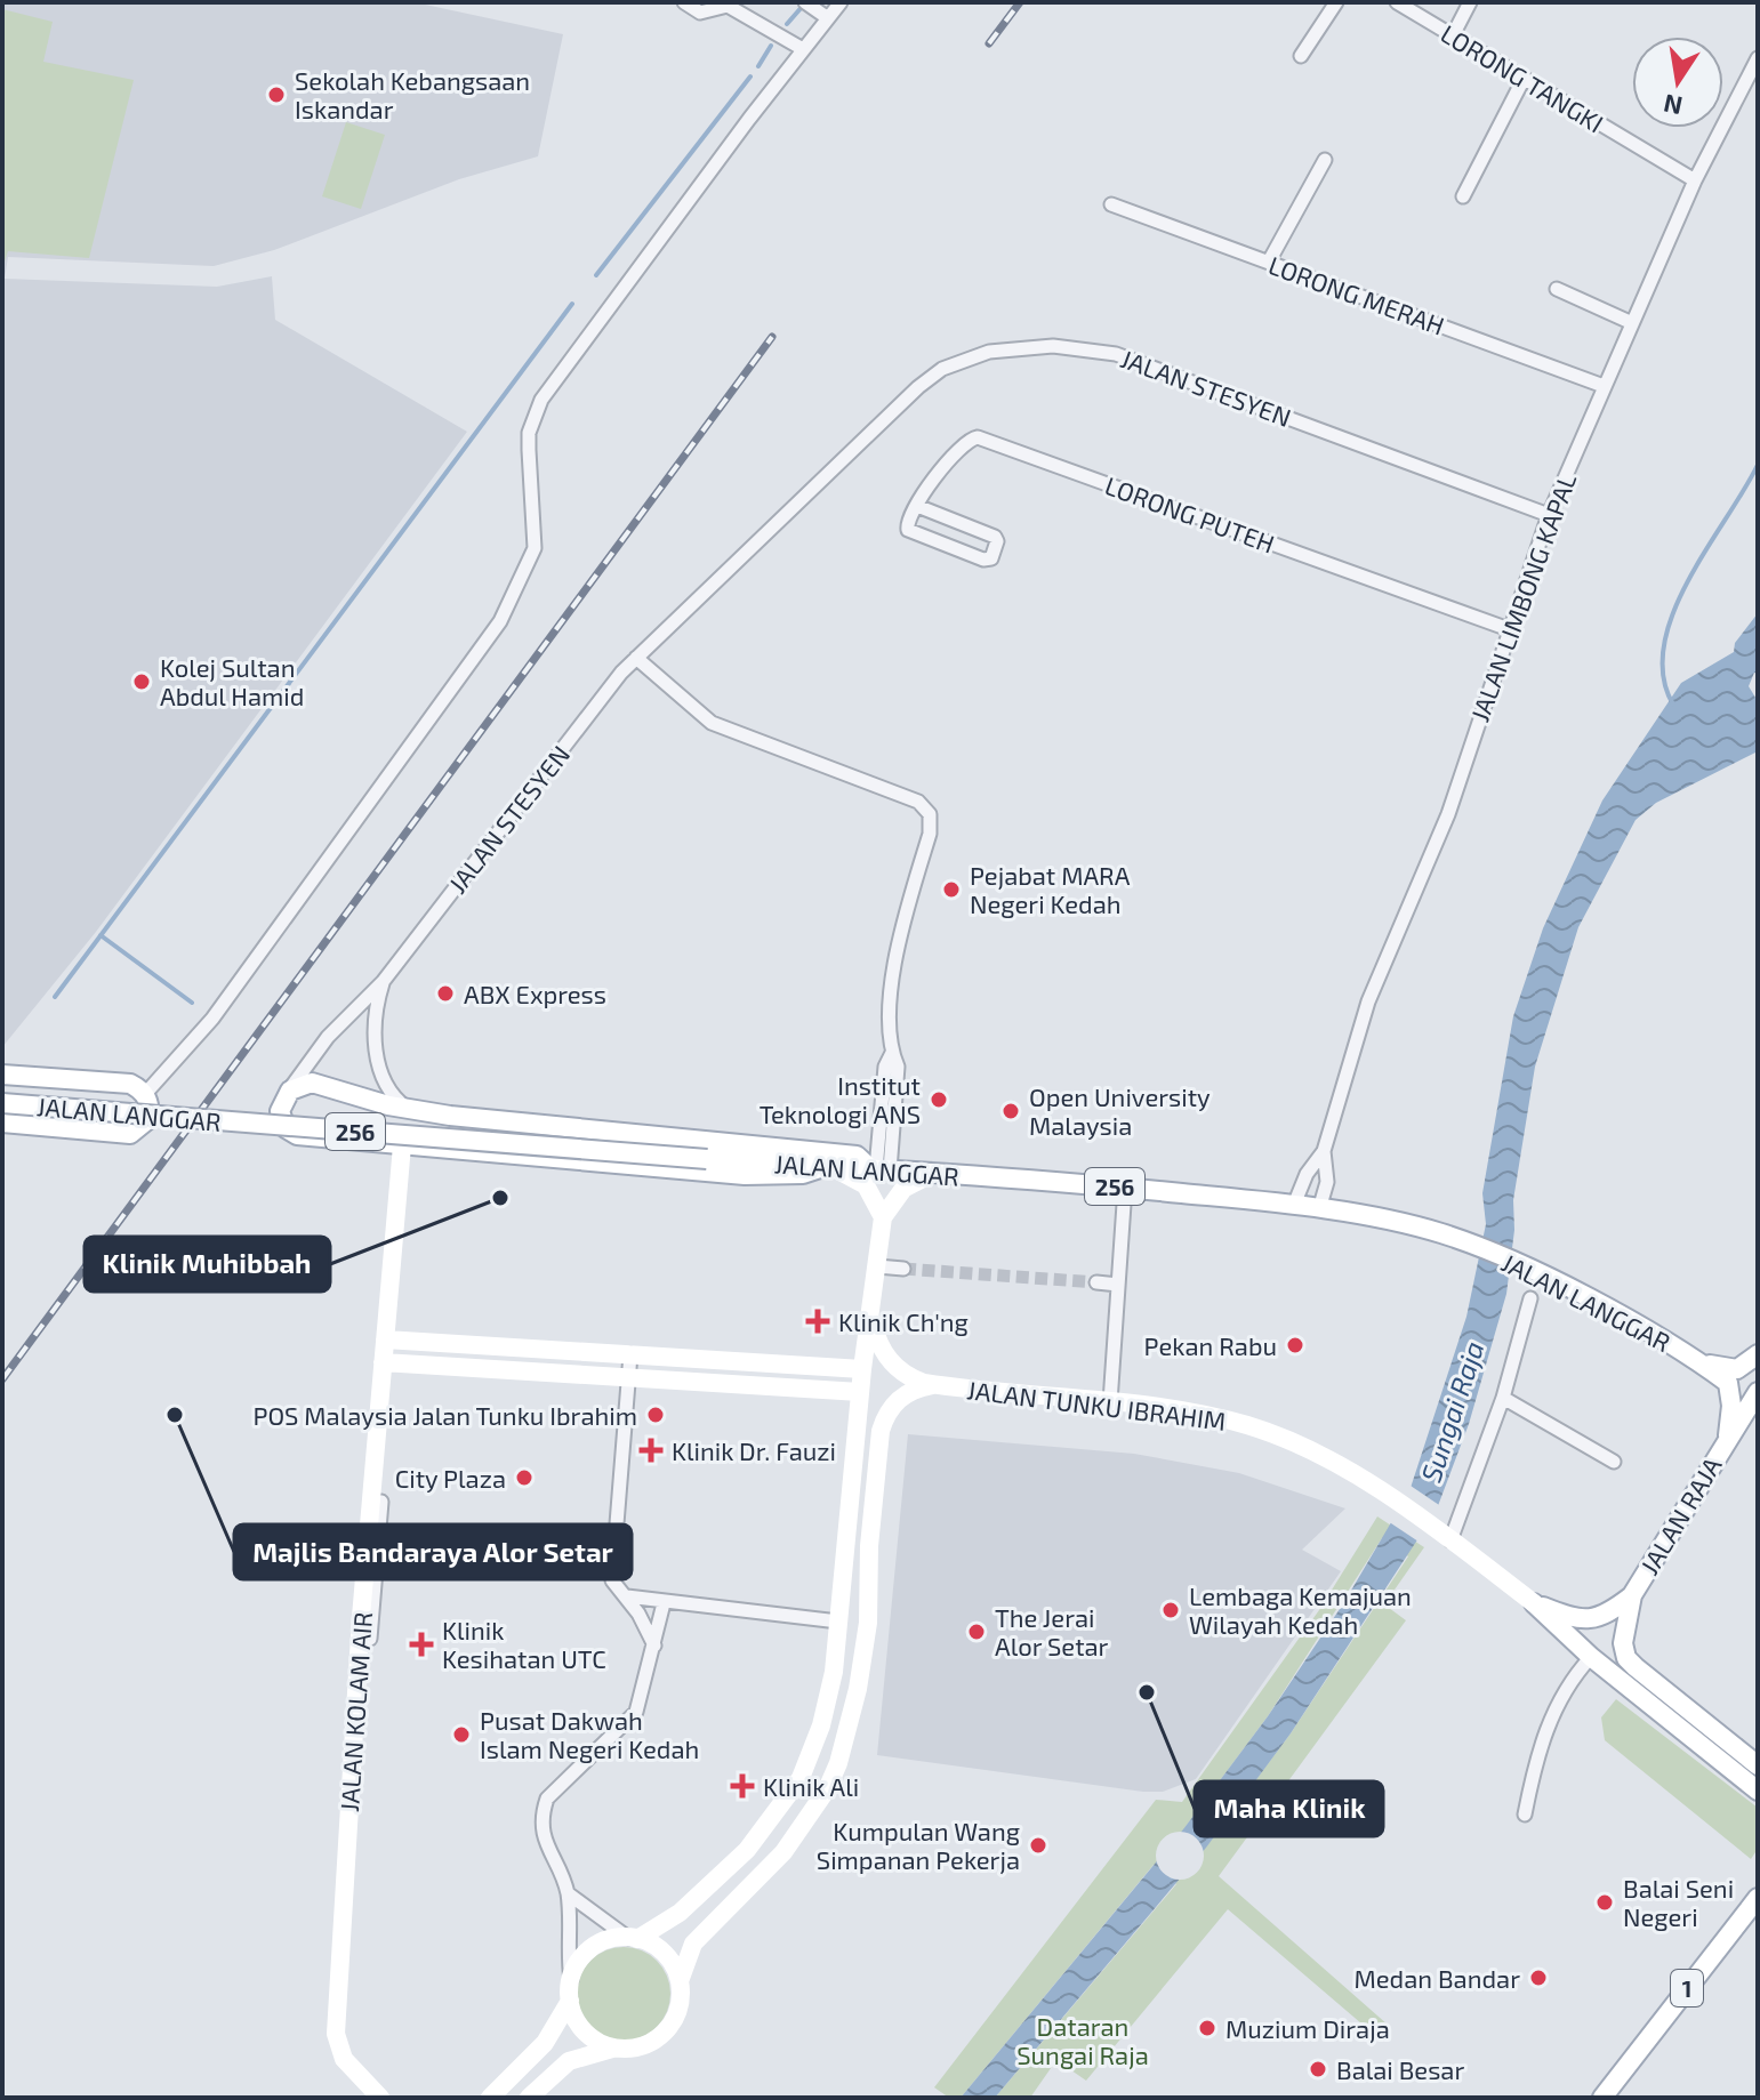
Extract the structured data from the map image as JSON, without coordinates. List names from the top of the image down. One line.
{"streets":{"main road":["JALAN LANGGAR","256","JALAN TUNKU IBRAHIM","JALAN RAJA","JALAN KOLAM AIR","1"],"street":["LORONG TANGKI","LORONG MERAH","JALAN STESYEN","LORONG PUTEH","JALAN LIMBONG KAPAL"]},"crossings":[["LORONG TANGKI","JALAN LIMBONG KAPAL"],["LORONG MERAH","JALAN LIMBONG KAPAL"],["JALAN STESYEN","JALAN LIMBONG KAPAL"],["LORONG PUTEH","JALAN LIMBONG KAPAL"],["JALAN LIMBONG KAPAL","JALAN LANGGAR"],["JALAN LANGGAR","JALAN RAJA"]],"water":["Sungai Raja"],"parks":["Dataran Sungai Raja"],"places":{"other":["Sekolah Kebangsaan Iskandar","Kolej Sultan Abdul Hamid","Pejabat MARA Negeri Kedah","ABX Express","Institut Teknologi ANS","Open University Malaysia","Klinik Muhibbah","Pekan Rabu","Majlis Bandaraya Alor Setar","POS Malaysia Jalan Tunku Ibrahim","City Plaza","Lembaga Kemajuan Wilayah Kedah","The Jerai Alor Setar","Maha Klinik","Pusat Dakwah Islam Negeri Kedah","Kumpulan Wang Simpanan Pekerja","Balai Seni Negeri","Medan Bandar","Muzium Diraja","Balai Besar"],"health":["Klinik Ch'ng","Klinik Dr. Fauzi","Klinik Kesihatan UTC","Klinik Ali"]},"north":"bottom"}
